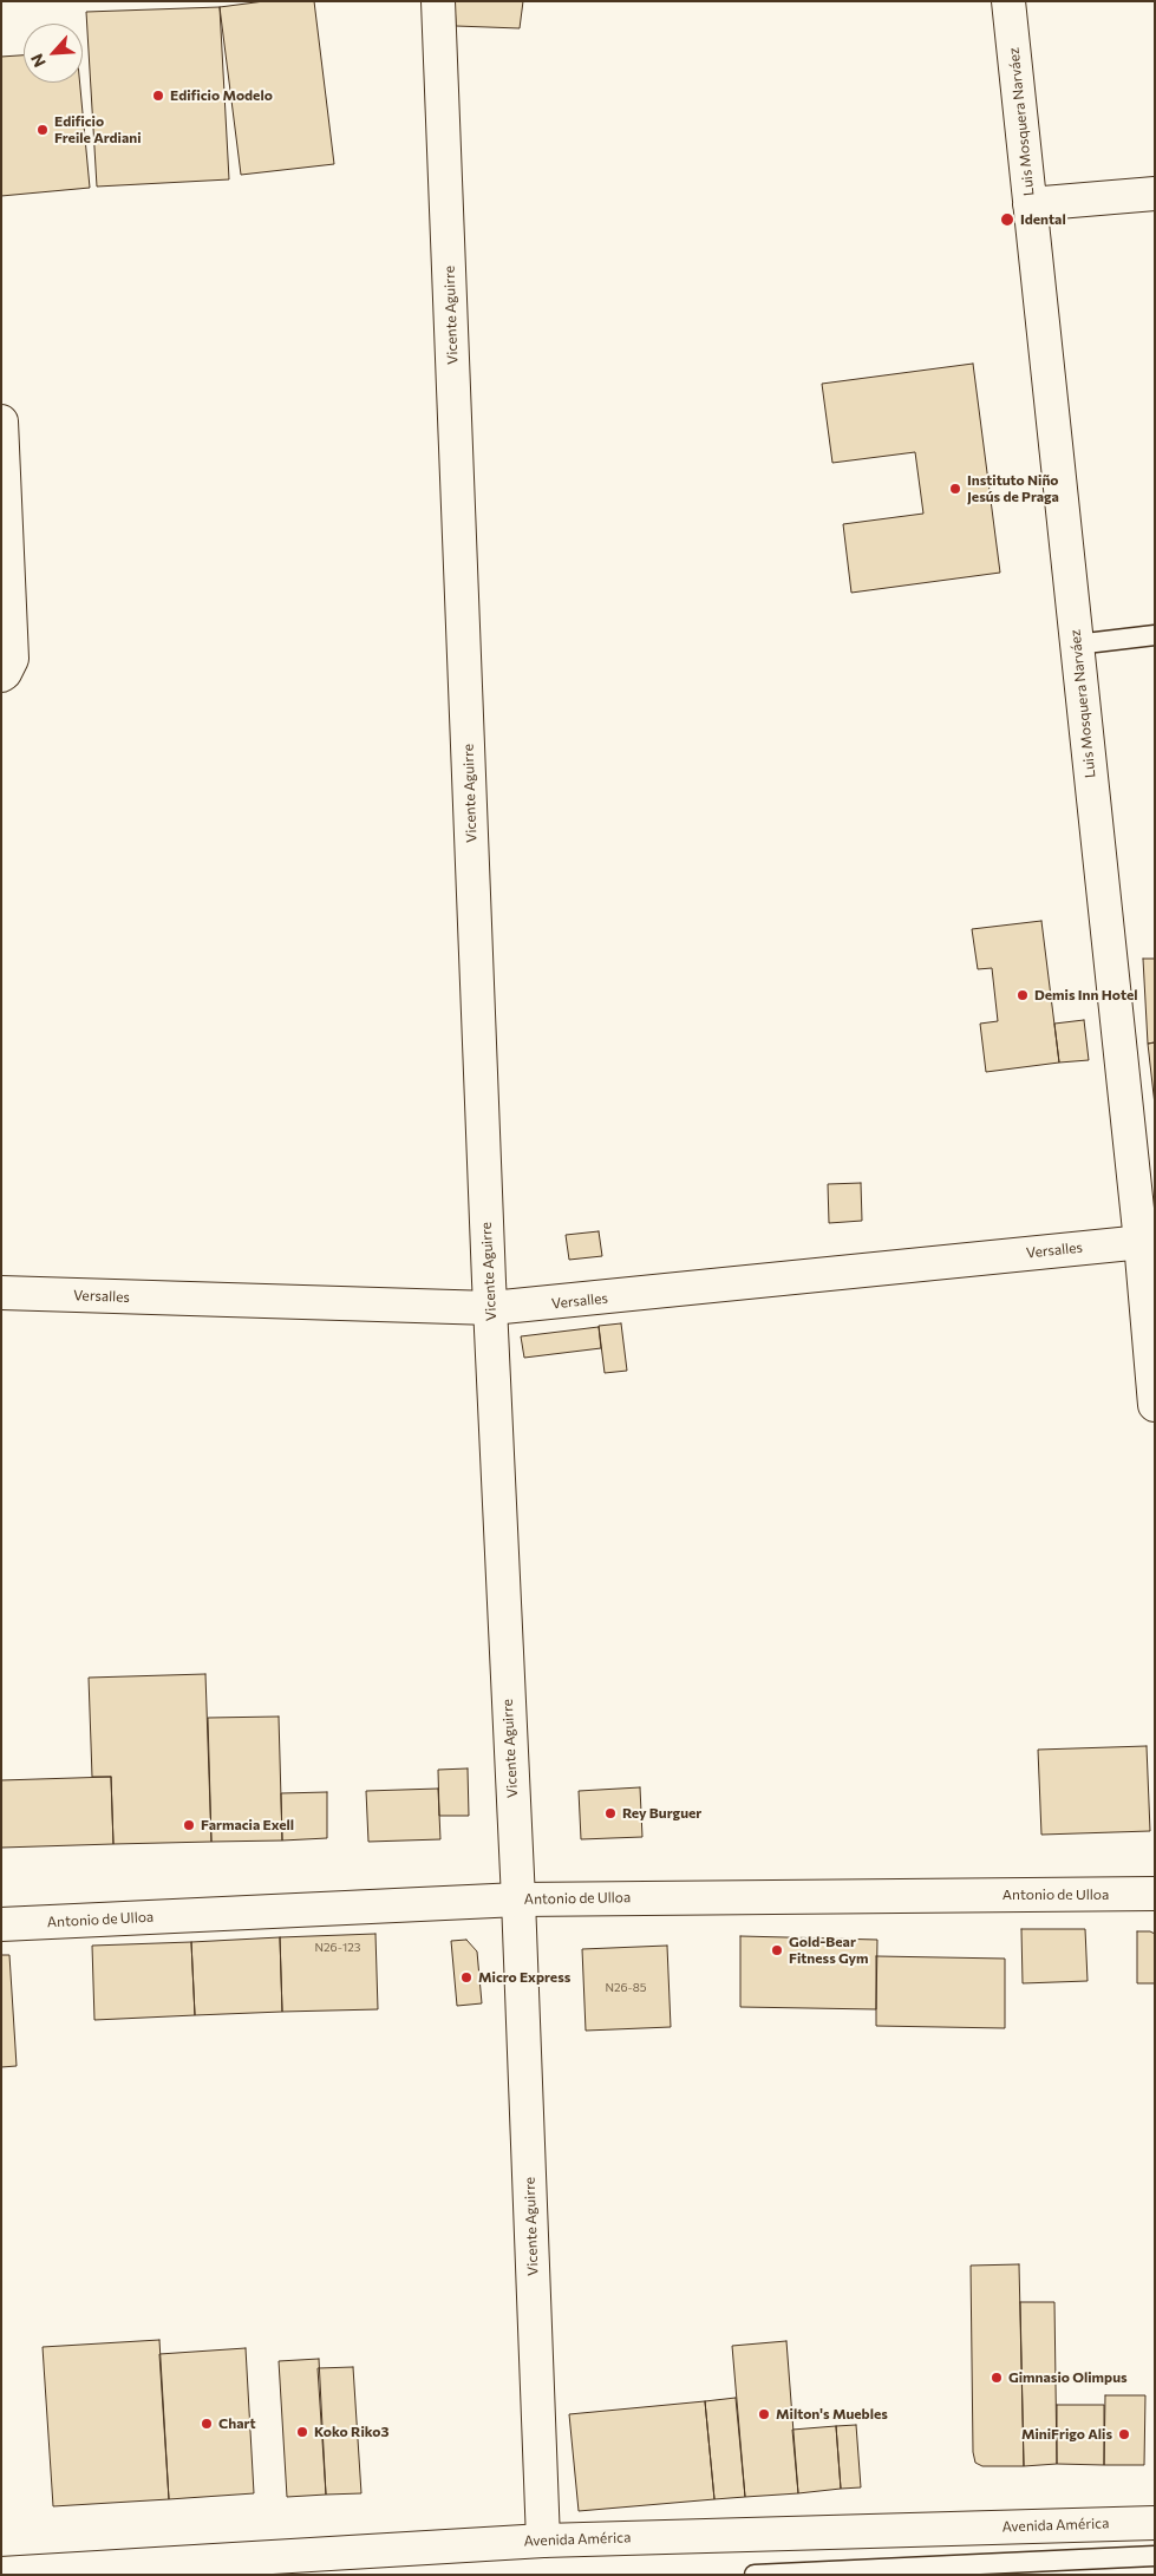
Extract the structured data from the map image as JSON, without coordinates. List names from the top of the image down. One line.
{"streets":{"street":["Luis Mosquera Narváez","Vicente Aguirre","Versalles","Antonio de Ulloa","Avenida América"]},"crossings":[["Luis Mosquera Narváez","Versalles"],["Vicente Aguirre","Versalles"],["Vicente Aguirre","Antonio de Ulloa"],["Vicente Aguirre","Avenida América"]],"places":["Edificio Modelo","Edificio Freile Ardiani","Idental","Instituto Niño Jesús de Praga","Demis Inn Hotel","Rey Burguer","Farmacia Exell","Gold-Bear Fitness Gym","Micro Express","Gimnasio Olimpus","Milton's Muebles","Chart","Koko Riko3","MiniFrigo Alis"],"house_numbers":["N26-123","N26-85"],"north":"bottom left"}
